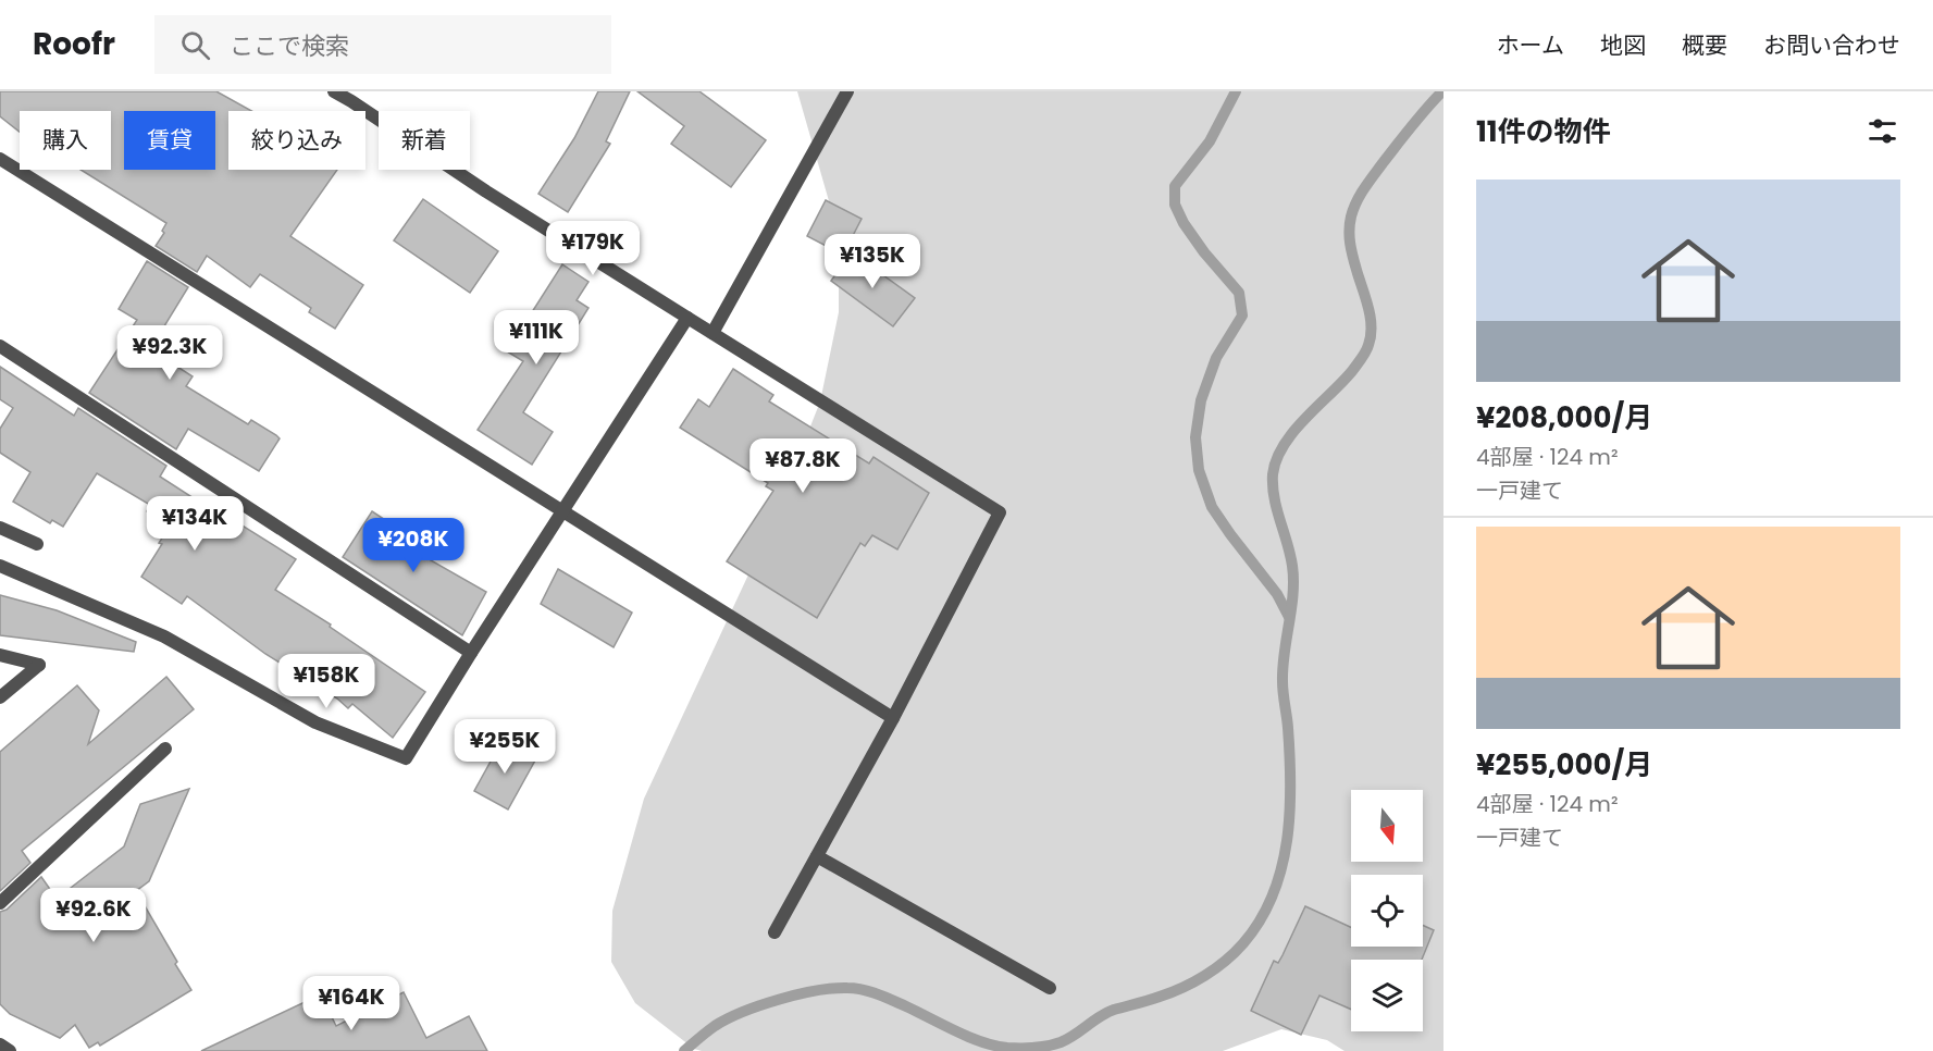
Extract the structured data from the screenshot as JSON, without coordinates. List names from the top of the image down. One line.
{"north":"bottom","page":{"header":"Roofr","search":"ここで検索","nav":["ホーム","地図","概要","お問い合わせ"],"heading":"11件の物件","chip":["購入","賃貸","絞り込み","新着"],"list":[{"name":"¥208,000/月","note":"4部屋 · 124 m² · 一戸建て"},{"name":"¥255,000/月","note":"4部屋 · 124 m² · 一戸建て"}],"price":["¥179K","¥135K","¥111K","¥92.3K","¥87.8K","¥134K","¥208K","¥158K","¥255K","¥92.6K","¥164K"]}}
